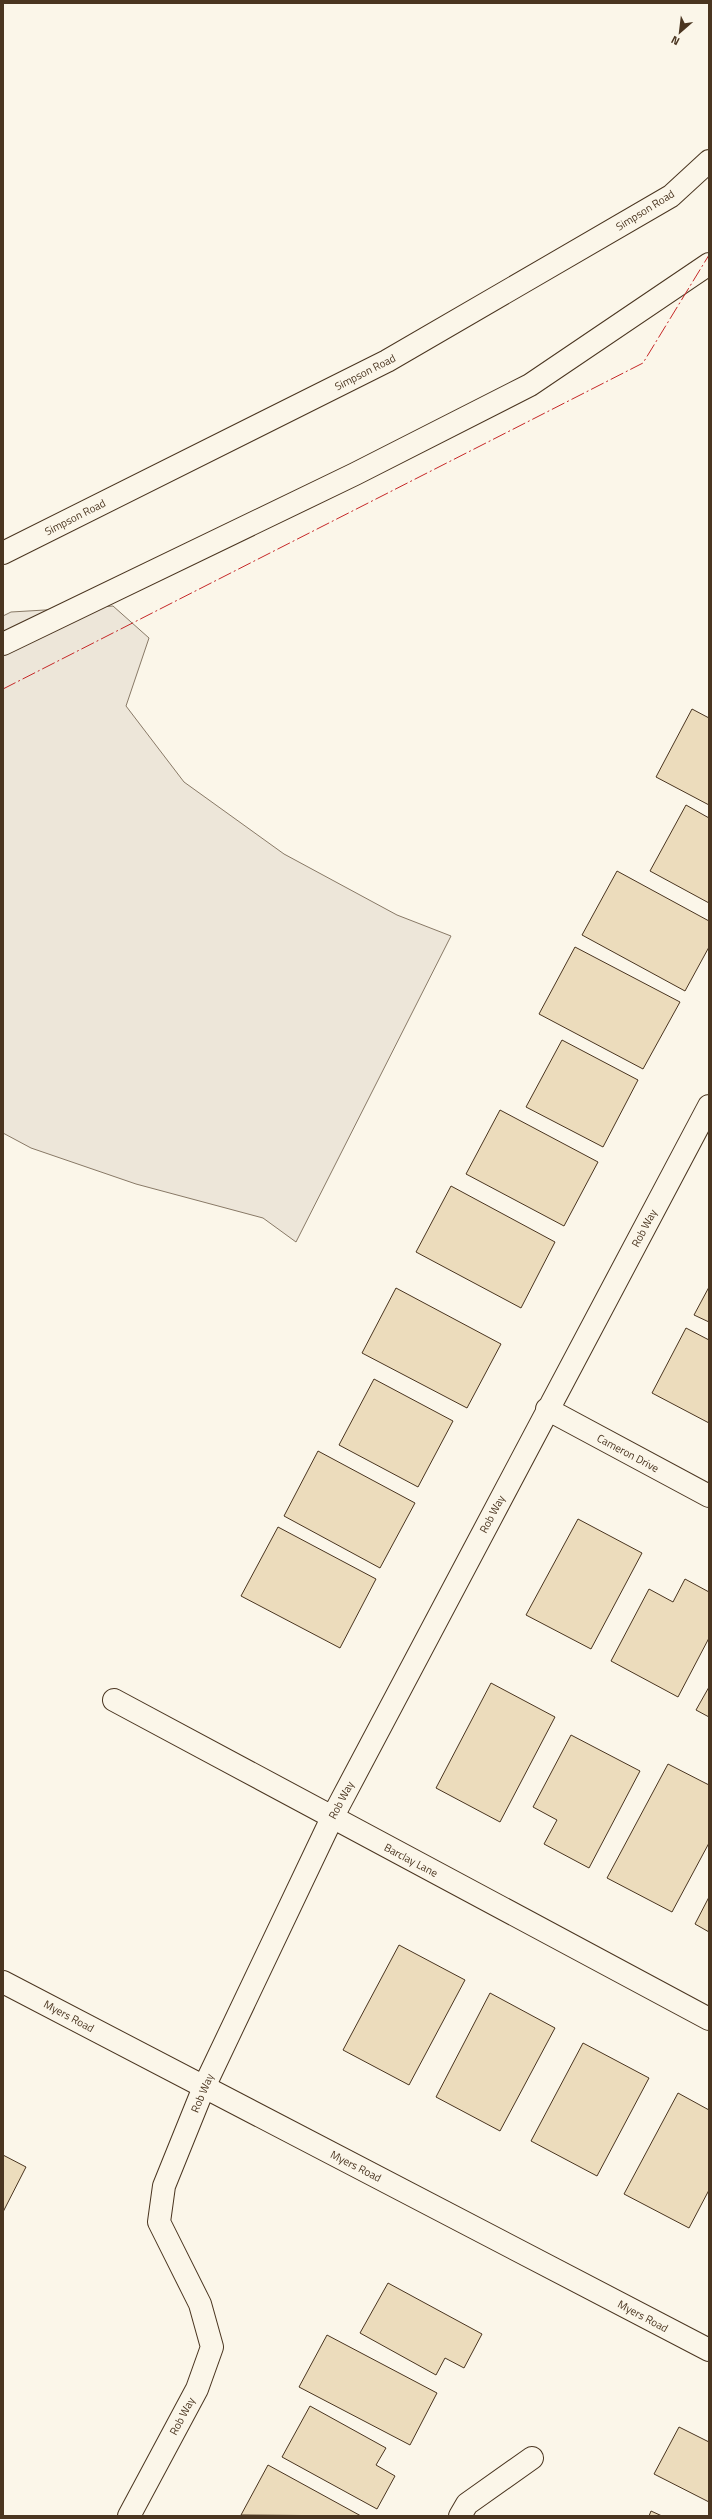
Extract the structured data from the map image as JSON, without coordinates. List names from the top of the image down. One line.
{"streets":{"street":["Simpson Road","Rob Way","Cameron Drive","Barclay Lane","Myers Road"]},"crossings":[["Rob Way","Cameron Drive"],["Rob Way","Barclay Lane"],["Rob Way","Myers Road"]],"north":"bottom left"}
